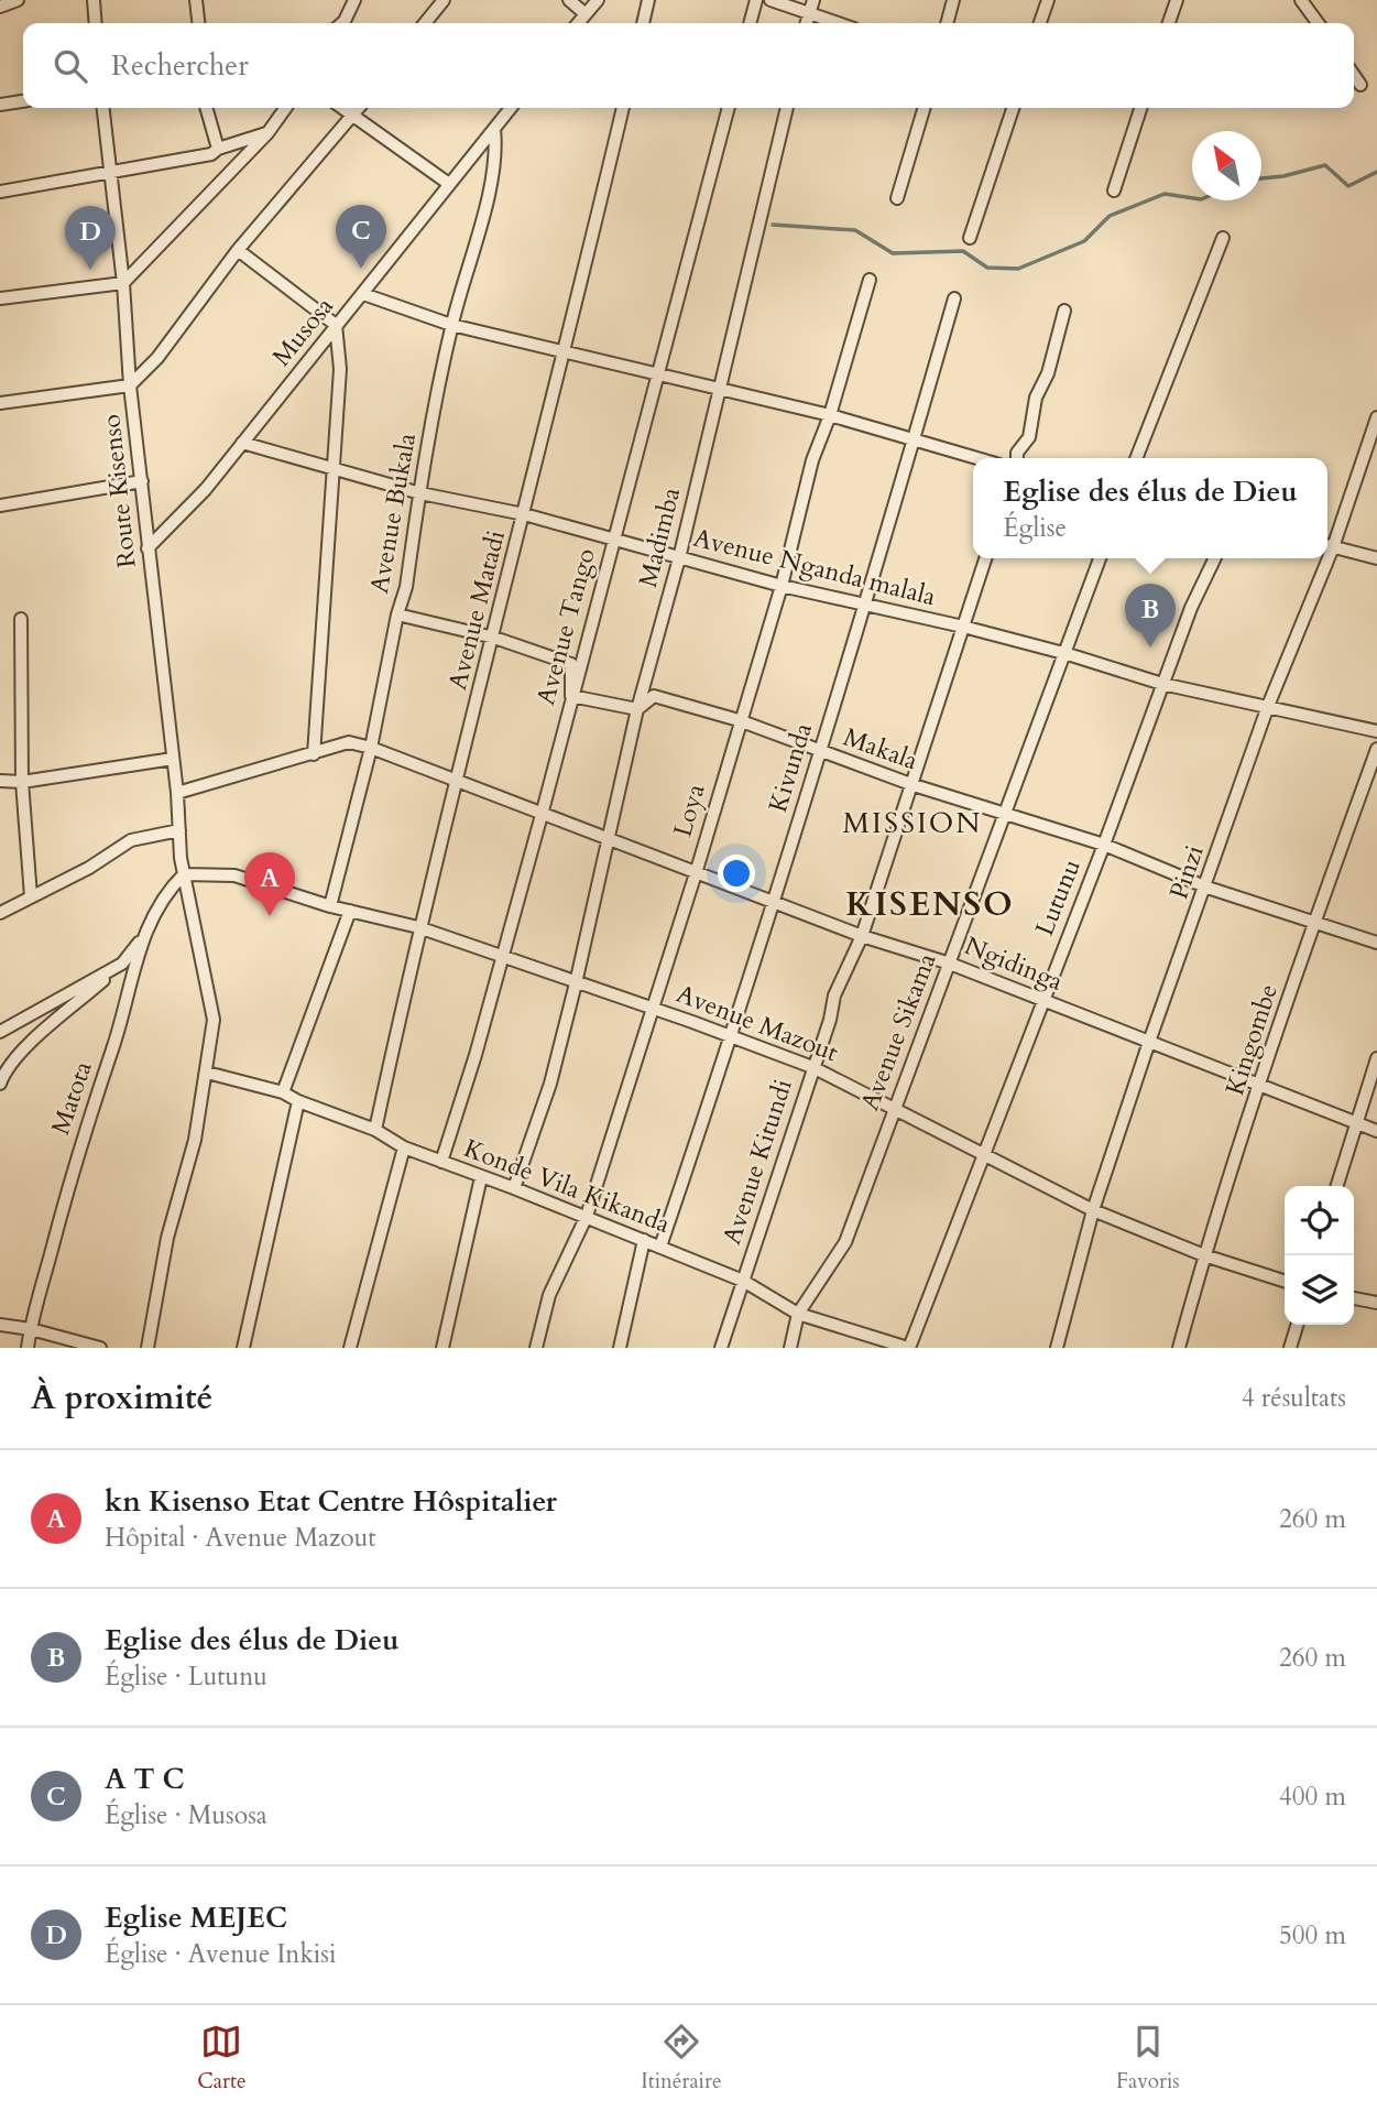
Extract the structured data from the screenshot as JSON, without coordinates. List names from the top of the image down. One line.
{"streets":{"street":["Musosa","Route Kisenso","Avenue Bukala","Madimba","Avenue Nganda malala","Avenue Matadi","Avenue Tango","Makala","Kivunda","Loya","Pinzi","Lutunu","Ngidinga","Avenue Mazout","Avenue Sikama","Kingombe","Matota","Avenue Kitundi","Konde Vila Kikanda"]},"crossings":[["Musosa","Route Kisenso"],["Musosa","Avenue Bukala"],["Musosa","Avenue Nganda malala"],["Route Kisenso","Avenue Mazout"],["Route Kisenso","Matota"],["Route Kisenso","Konde Vila Kikanda"],["Avenue Bukala","Avenue Nganda malala"],["Avenue Bukala","Ngidinga"],["Avenue Bukala","Avenue Mazout"],["Madimba","Avenue Nganda malala"],["Madimba","Makala"],["Madimba","Ngidinga"],["Madimba","Avenue Mazout"],["Madimba","Konde Vila Kikanda"],["Avenue Nganda malala","Avenue Matadi"],["Avenue Nganda malala","Avenue Tango"],["Avenue Nganda malala","Kivunda"],["Avenue Nganda malala","Loya"],["Avenue Nganda malala","Pinzi"],["Avenue Nganda malala","Lutunu"],["Avenue Nganda malala","Avenue Sikama"],["Avenue Nganda malala","Avenue Kitundi"],["Avenue Matadi","Ngidinga"],["Avenue Matadi","Avenue Mazout"],["Avenue Matadi","Konde Vila Kikanda"],["Avenue Tango","Makala"],["Avenue Tango","Ngidinga"],["Avenue Tango","Avenue Mazout"],["Avenue Tango","Konde Vila Kikanda"],["Makala","Kivunda"],["Makala","Loya"],["Makala","Pinzi"],["Makala","Lutunu"],["Makala","Avenue Sikama"],["Makala","Kingombe"],["Makala","Avenue Kitundi"],["Kivunda","Ngidinga"],["Kivunda","Avenue Mazout"],["Kivunda","Konde Vila Kikanda"],["Loya","Ngidinga"],["Loya","Avenue Mazout"],["Loya","Konde Vila Kikanda"],["Pinzi","Ngidinga"],["Pinzi","Avenue Mazout"],["Lutunu","Ngidinga"],["Lutunu","Avenue Mazout"],["Lutunu","Konde Vila Kikanda"],["Ngidinga","Avenue Sikama"],["Ngidinga","Kingombe"],["Ngidinga","Avenue Kitundi"],["Avenue Mazout","Avenue Sikama"],["Avenue Mazout","Kingombe"],["Avenue Mazout","Matota"],["Avenue Mazout","Avenue Kitundi"],["Avenue Sikama","Konde Vila Kikanda"],["Avenue Kitundi","Konde Vila Kikanda"]],"districts":["MISSION","KISENSO"],"north":"top left","page":{"search":"Rechercher","pins":["C","D","B","A"],"popup":["Eglise des élus de Dieu","Église"],"heading":["À proximité","4 résultats"],"list":[{"mark":"A","name":"kn Kisenso Etat Centre Hôspitalier","note":"Hôpital · Avenue Mazout","value":"260 m"},{"mark":"B","name":"Eglise des élus de Dieu","note":"Église · Lutunu","value":"260 m"},{"mark":"C","name":"A T C","note":"Église · Musosa","value":"400 m"},{"mark":"D","name":"Eglise MEJEC","note":"Église · Avenue Inkisi","value":"500 m"}],"nav":["Carte","Itinéraire","Favoris"]}}
